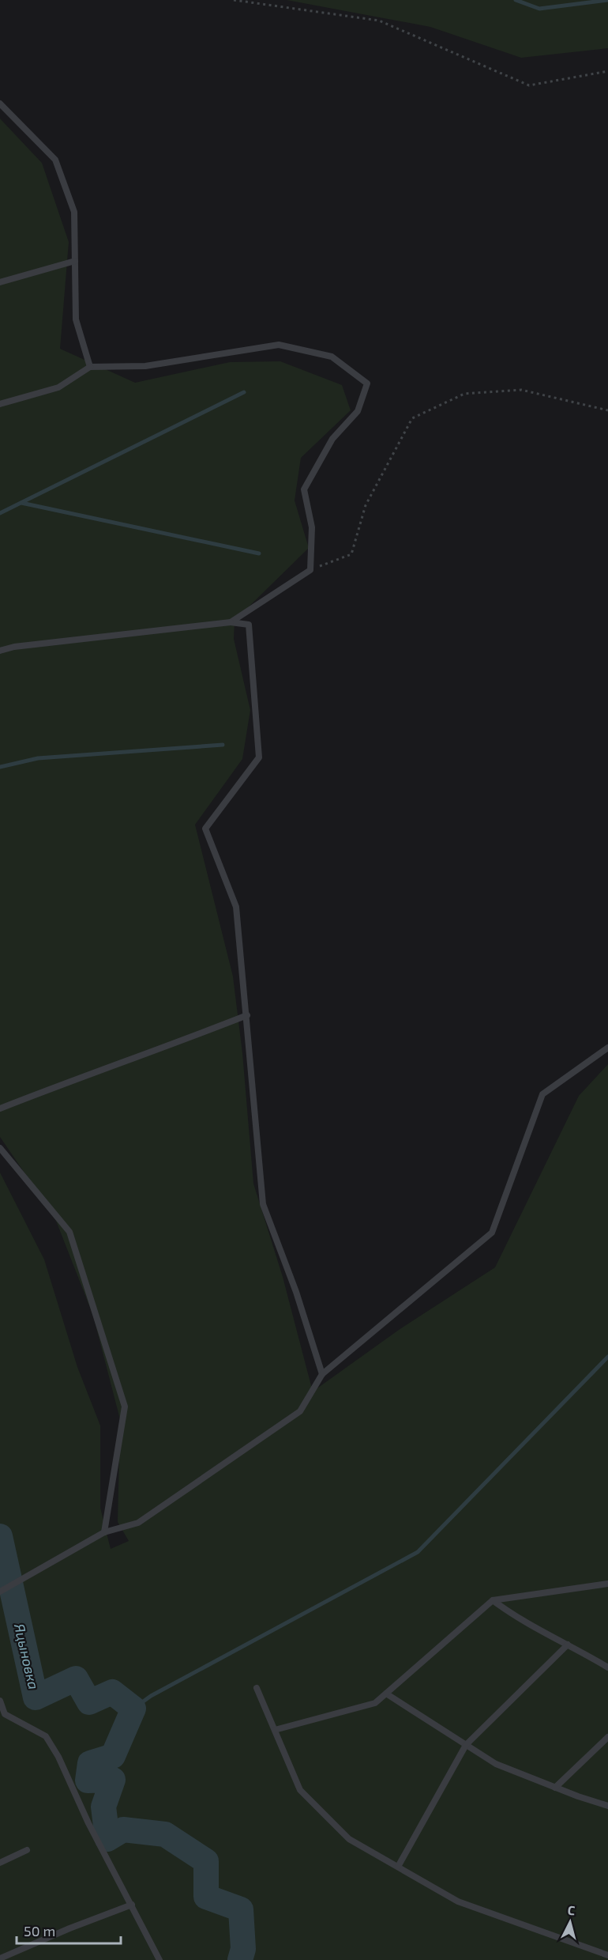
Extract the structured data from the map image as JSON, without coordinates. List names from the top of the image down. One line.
{"water":["Яцыновка"],"scale_bar":"50 m","north":"top"}
